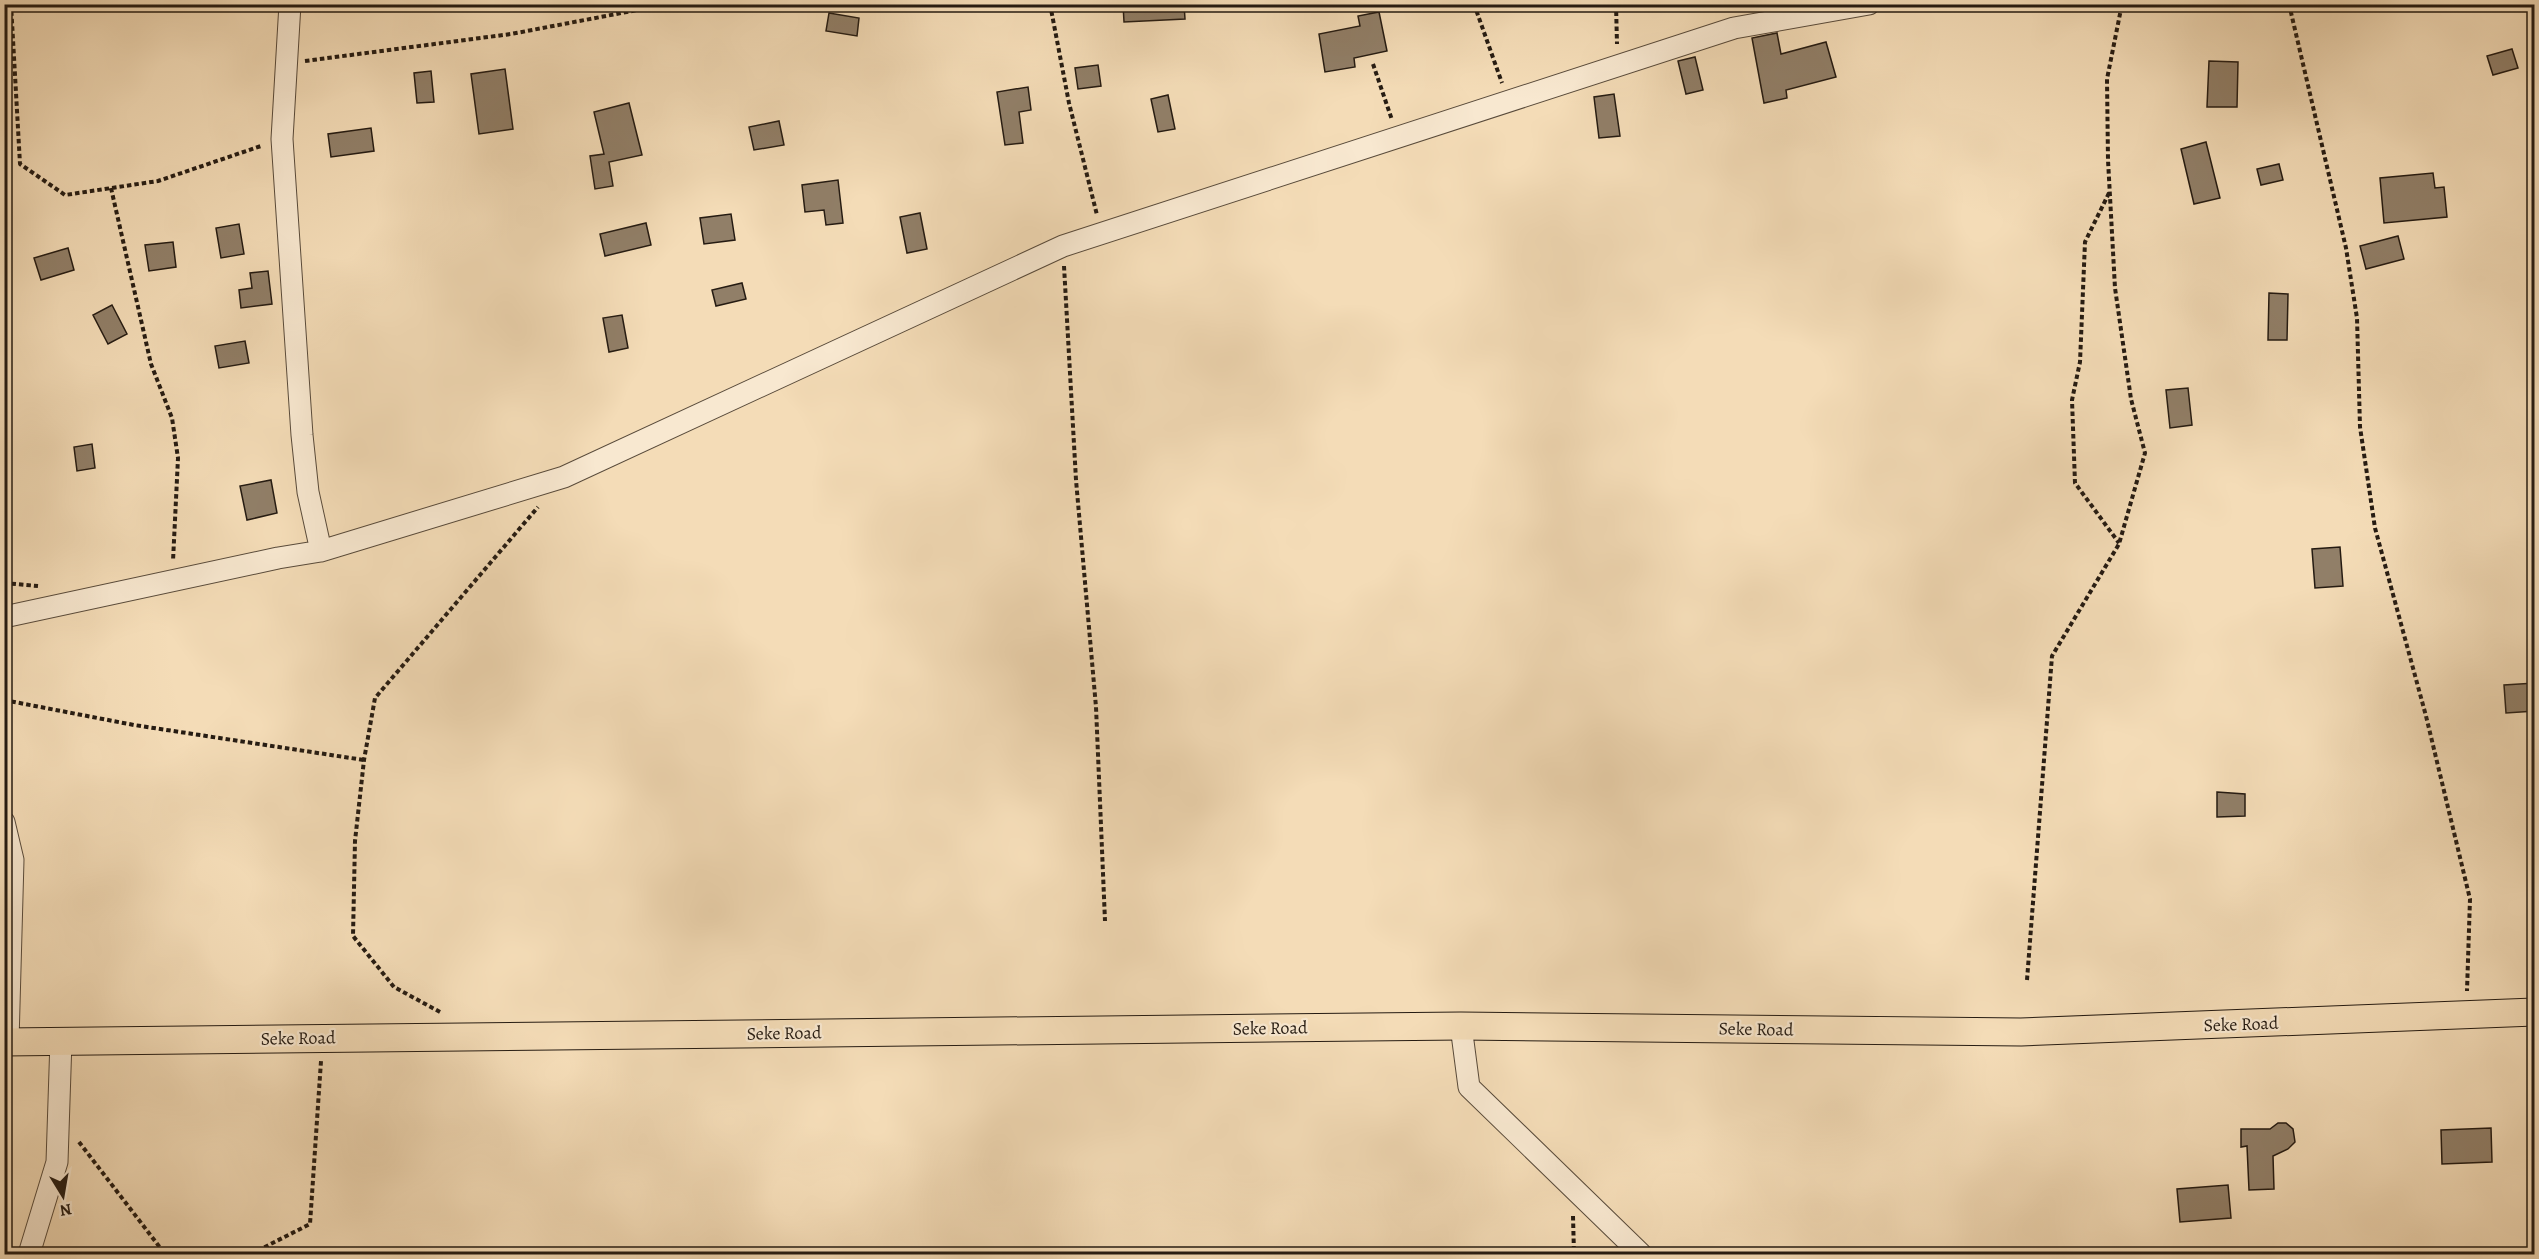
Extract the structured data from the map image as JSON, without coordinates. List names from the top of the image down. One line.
{"streets":{"main road":["Seke Road"]},"north":"bottom"}
